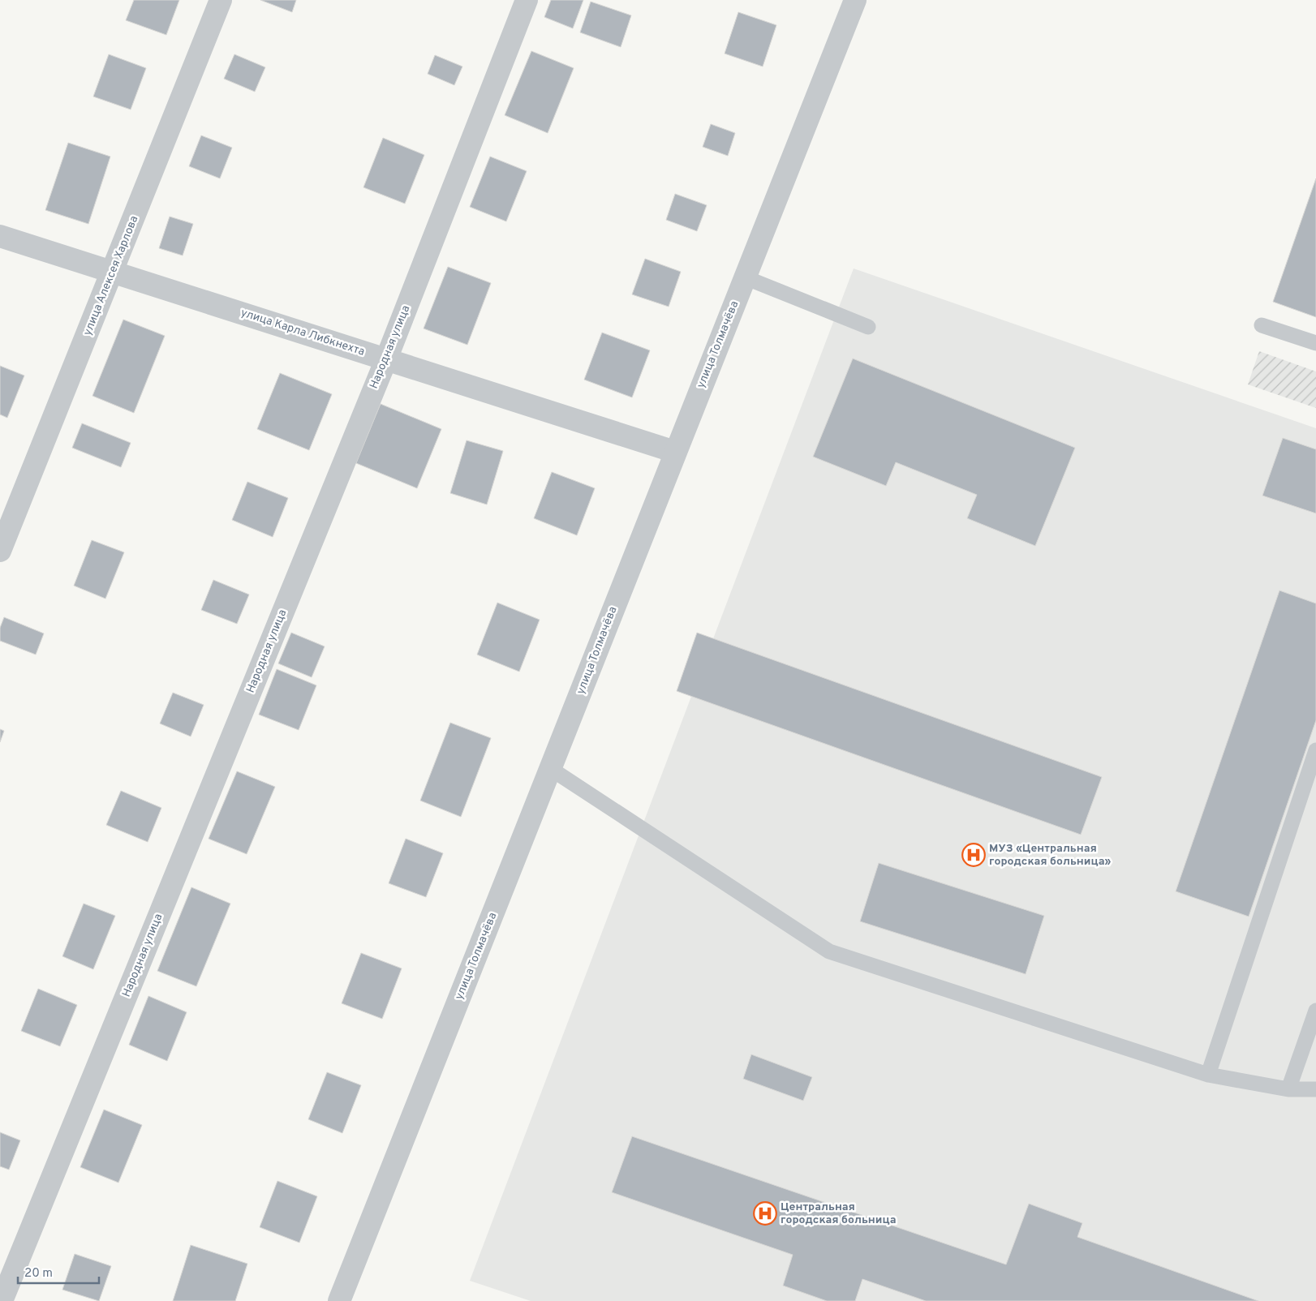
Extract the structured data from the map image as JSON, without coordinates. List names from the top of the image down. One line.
{"streets":{"street":["улица Алексея Харлова","улица Карла Либкнехта","улица Толмачёва","Народная улица"]},"crossings":[["улица Алексея Харлова","улица Карла Либкнехта"],["улица Карла Либкнехта","улица Толмачёва"],["улица Карла Либкнехта","Народная улица"]],"places":{"hospital":["МУЗ «Центральная городская больница»","Центральная городская больница"]},"scale_bar":"20 m"}
